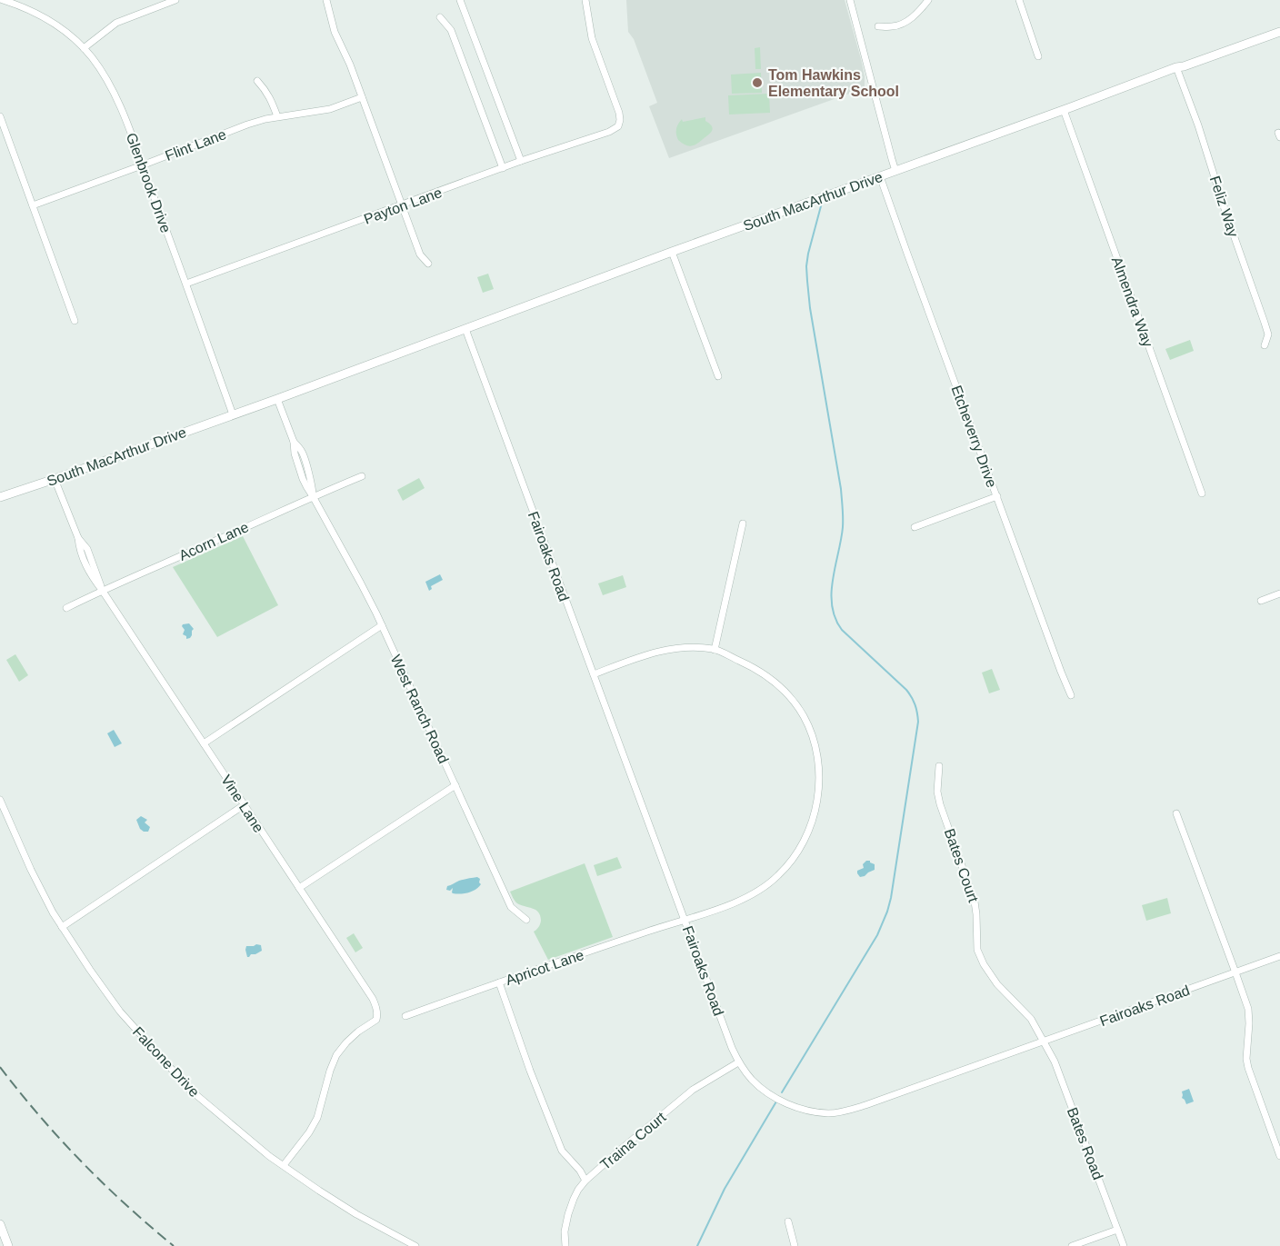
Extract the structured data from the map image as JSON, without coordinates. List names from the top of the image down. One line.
{"streets":{"street":["Flint Lane","Glenbrook Drive","South MacArthur Drive","Payton Lane","Feliz Way","Almendra Way","Etcheverry Drive","Acorn Lane","Fairoaks Road","West Ranch Road","Vine Lane","Bates Court","Apricot Lane","Falcone Drive","Traina Court","Bates Road"]},"crossings":[["Flint Lane","Glenbrook Drive"],["Glenbrook Drive","South MacArthur Drive"],["Glenbrook Drive","Payton Lane"],["South MacArthur Drive","Feliz Way"],["South MacArthur Drive","Almendra Way"],["South MacArthur Drive","Etcheverry Drive"],["South MacArthur Drive","Fairoaks Road"],["South MacArthur Drive","West Ranch Road"],["South MacArthur Drive","Vine Lane"],["Acorn Lane","West Ranch Road"],["Acorn Lane","Vine Lane"],["Fairoaks Road","Bates Court"],["Fairoaks Road","Apricot Lane"],["Fairoaks Road","Traina Court"],["Fairoaks Road","Bates Road"],["Vine Lane","Falcone Drive"],["Bates Court","Bates Road"]],"places":["Tom Hawkins Elementary School"]}
